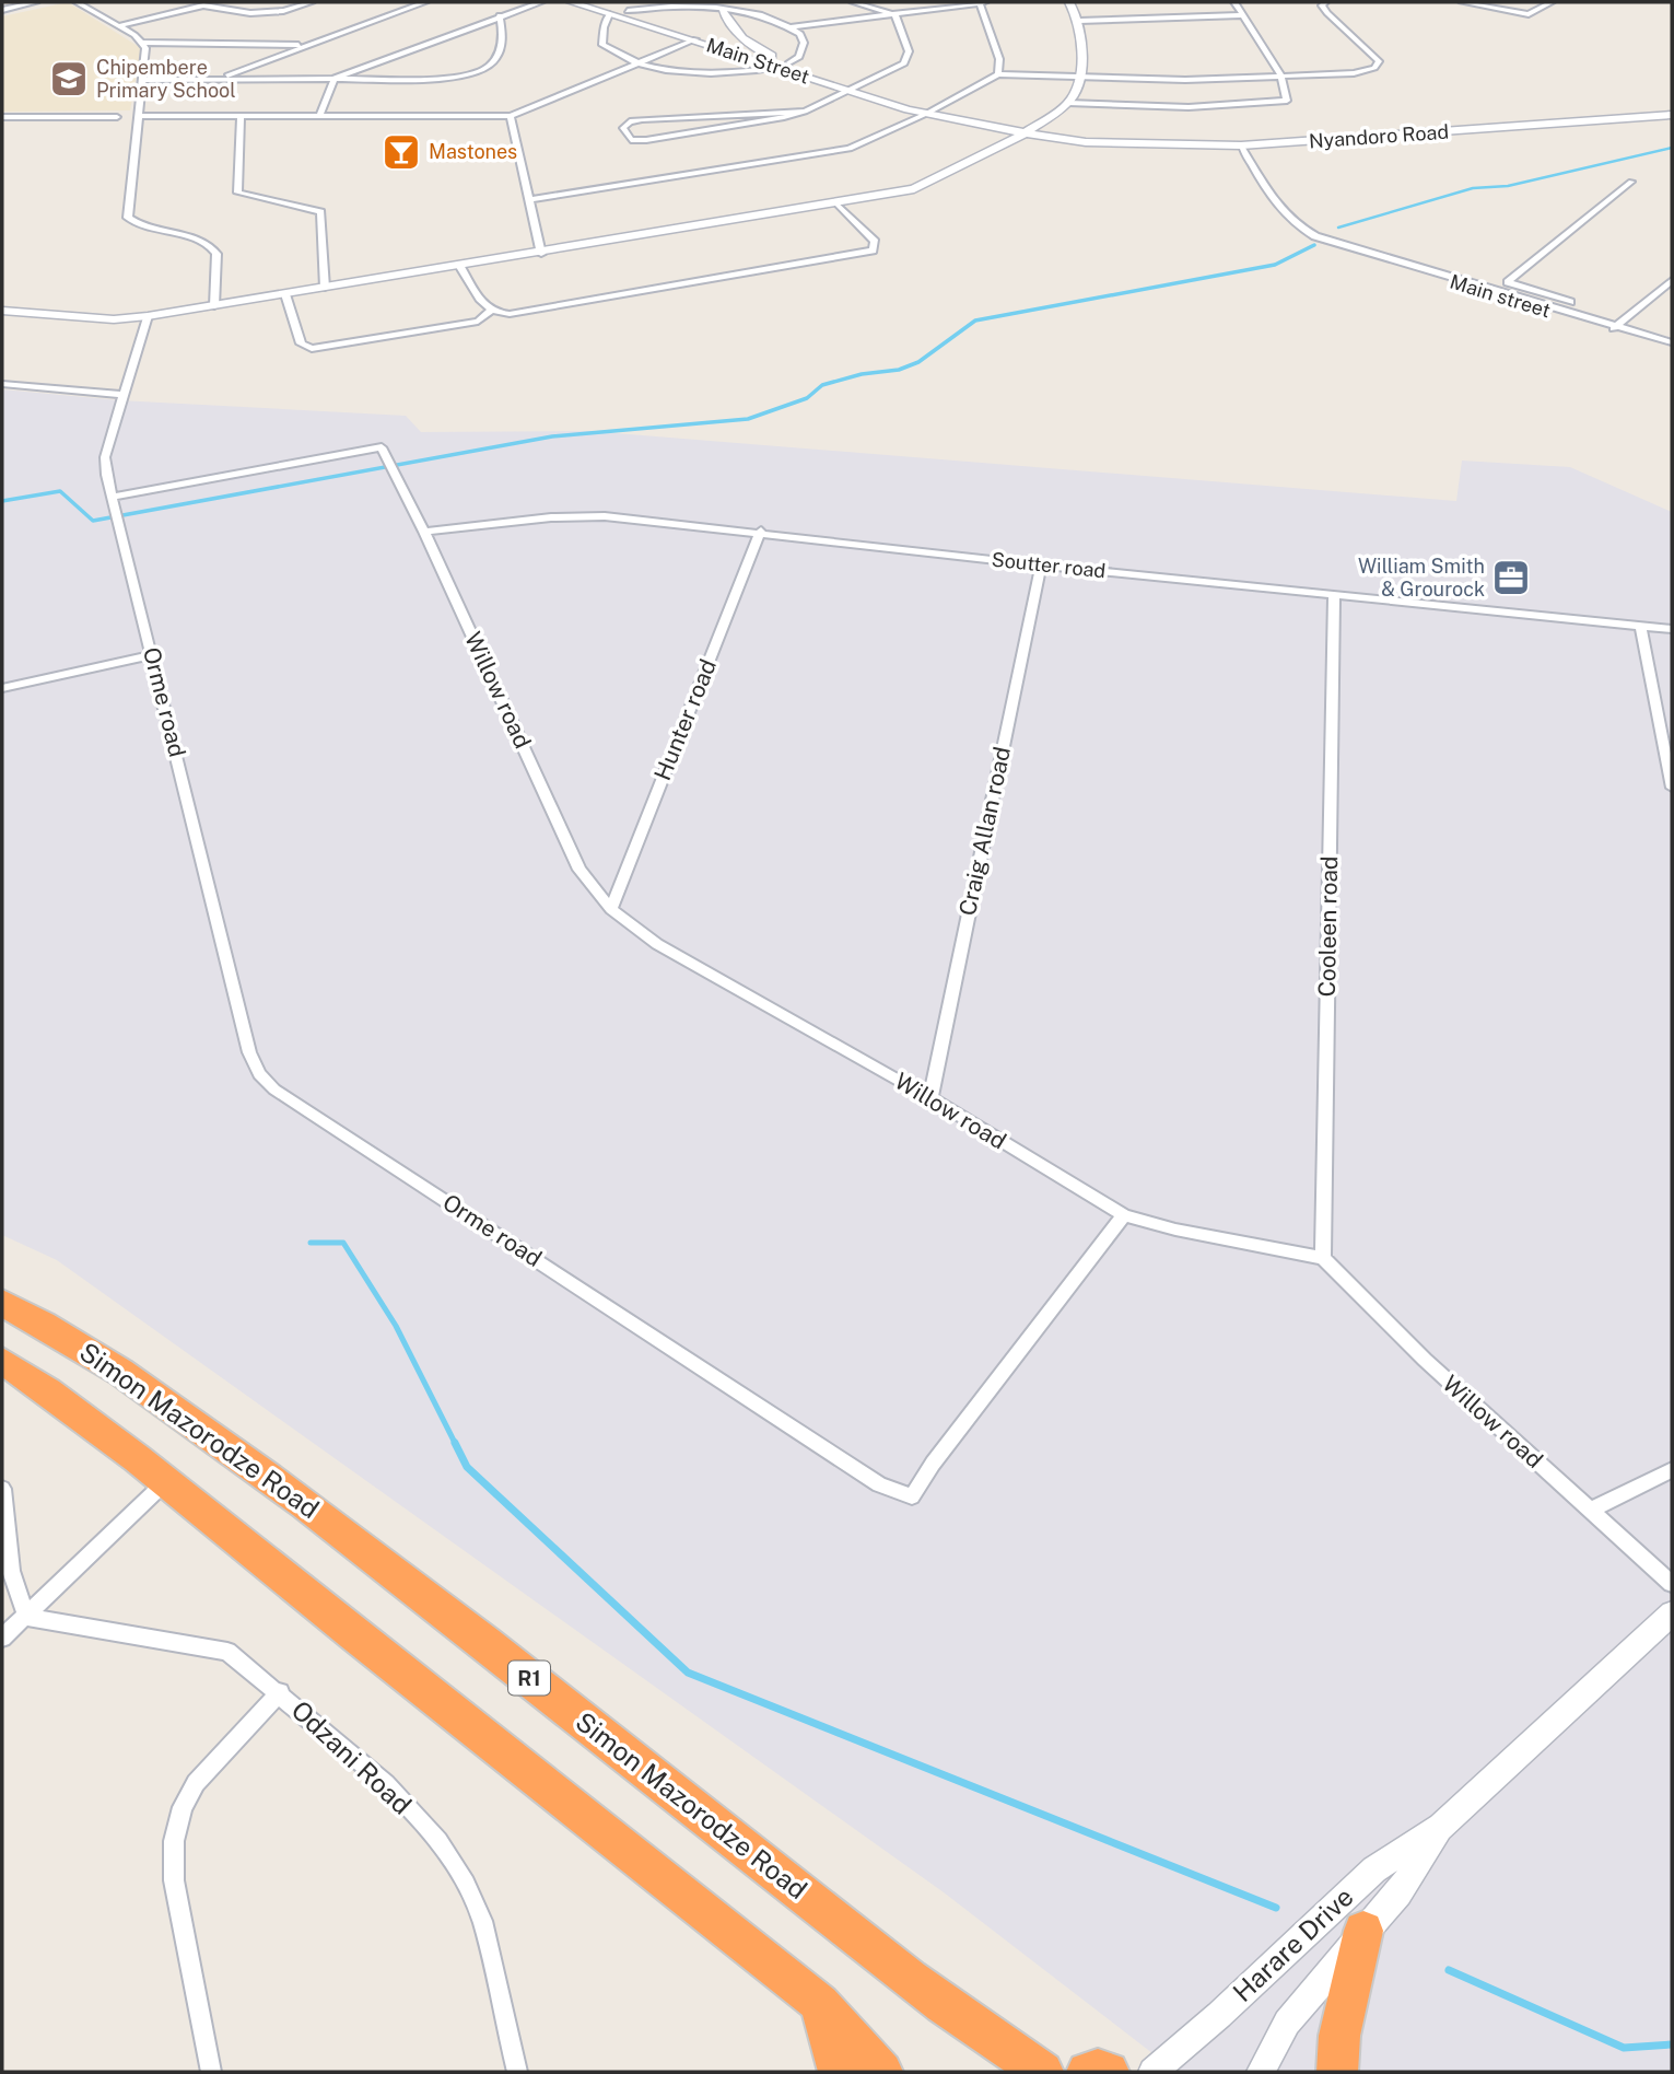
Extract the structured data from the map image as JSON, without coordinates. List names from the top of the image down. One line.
{"streets":{"highway":["Simon Mazorodze Road","R1"],"street":["Main Street","Nyandoro Road","Main street","Soutter road","Willow road","Orme road","Hunter road","Craig Allan road","Cooleen road","Odzani Road","Harare Drive"]},"crossings":[["Main Street","Nyandoro Road"],["Nyandoro Road","Main street"],["Soutter road","Willow road"],["Soutter road","Hunter road"],["Soutter road","Craig Allan road"],["Soutter road","Cooleen road"],["Willow road","Orme road"],["Willow road","Hunter road"],["Willow road","Craig Allan road"],["Willow road","Cooleen road"]],"places":{"school or university":["Chipembere Primary School"],"bar":["Mastones"],"office":["William Smith & Grourock"]}}
